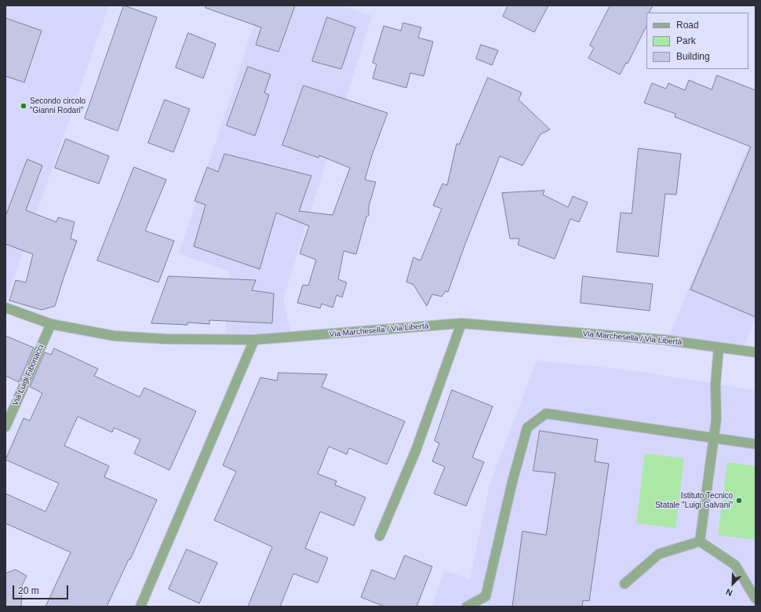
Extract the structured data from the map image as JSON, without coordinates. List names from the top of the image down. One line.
{"streets":{"street":["Via Marchesella / Via Libertà","Via Luigi Fibonacci"]},"crossings":[["Via Marchesella / Via Libertà","Via Luigi Fibonacci"]],"places":["Secondo circolo \"Gianni Rodari\"","Istituto Tecnico Statale \"Luigi Galvani\""],"legend":["Road","Park","Building"],"scale_bar":"20 m","north":"bottom left"}
